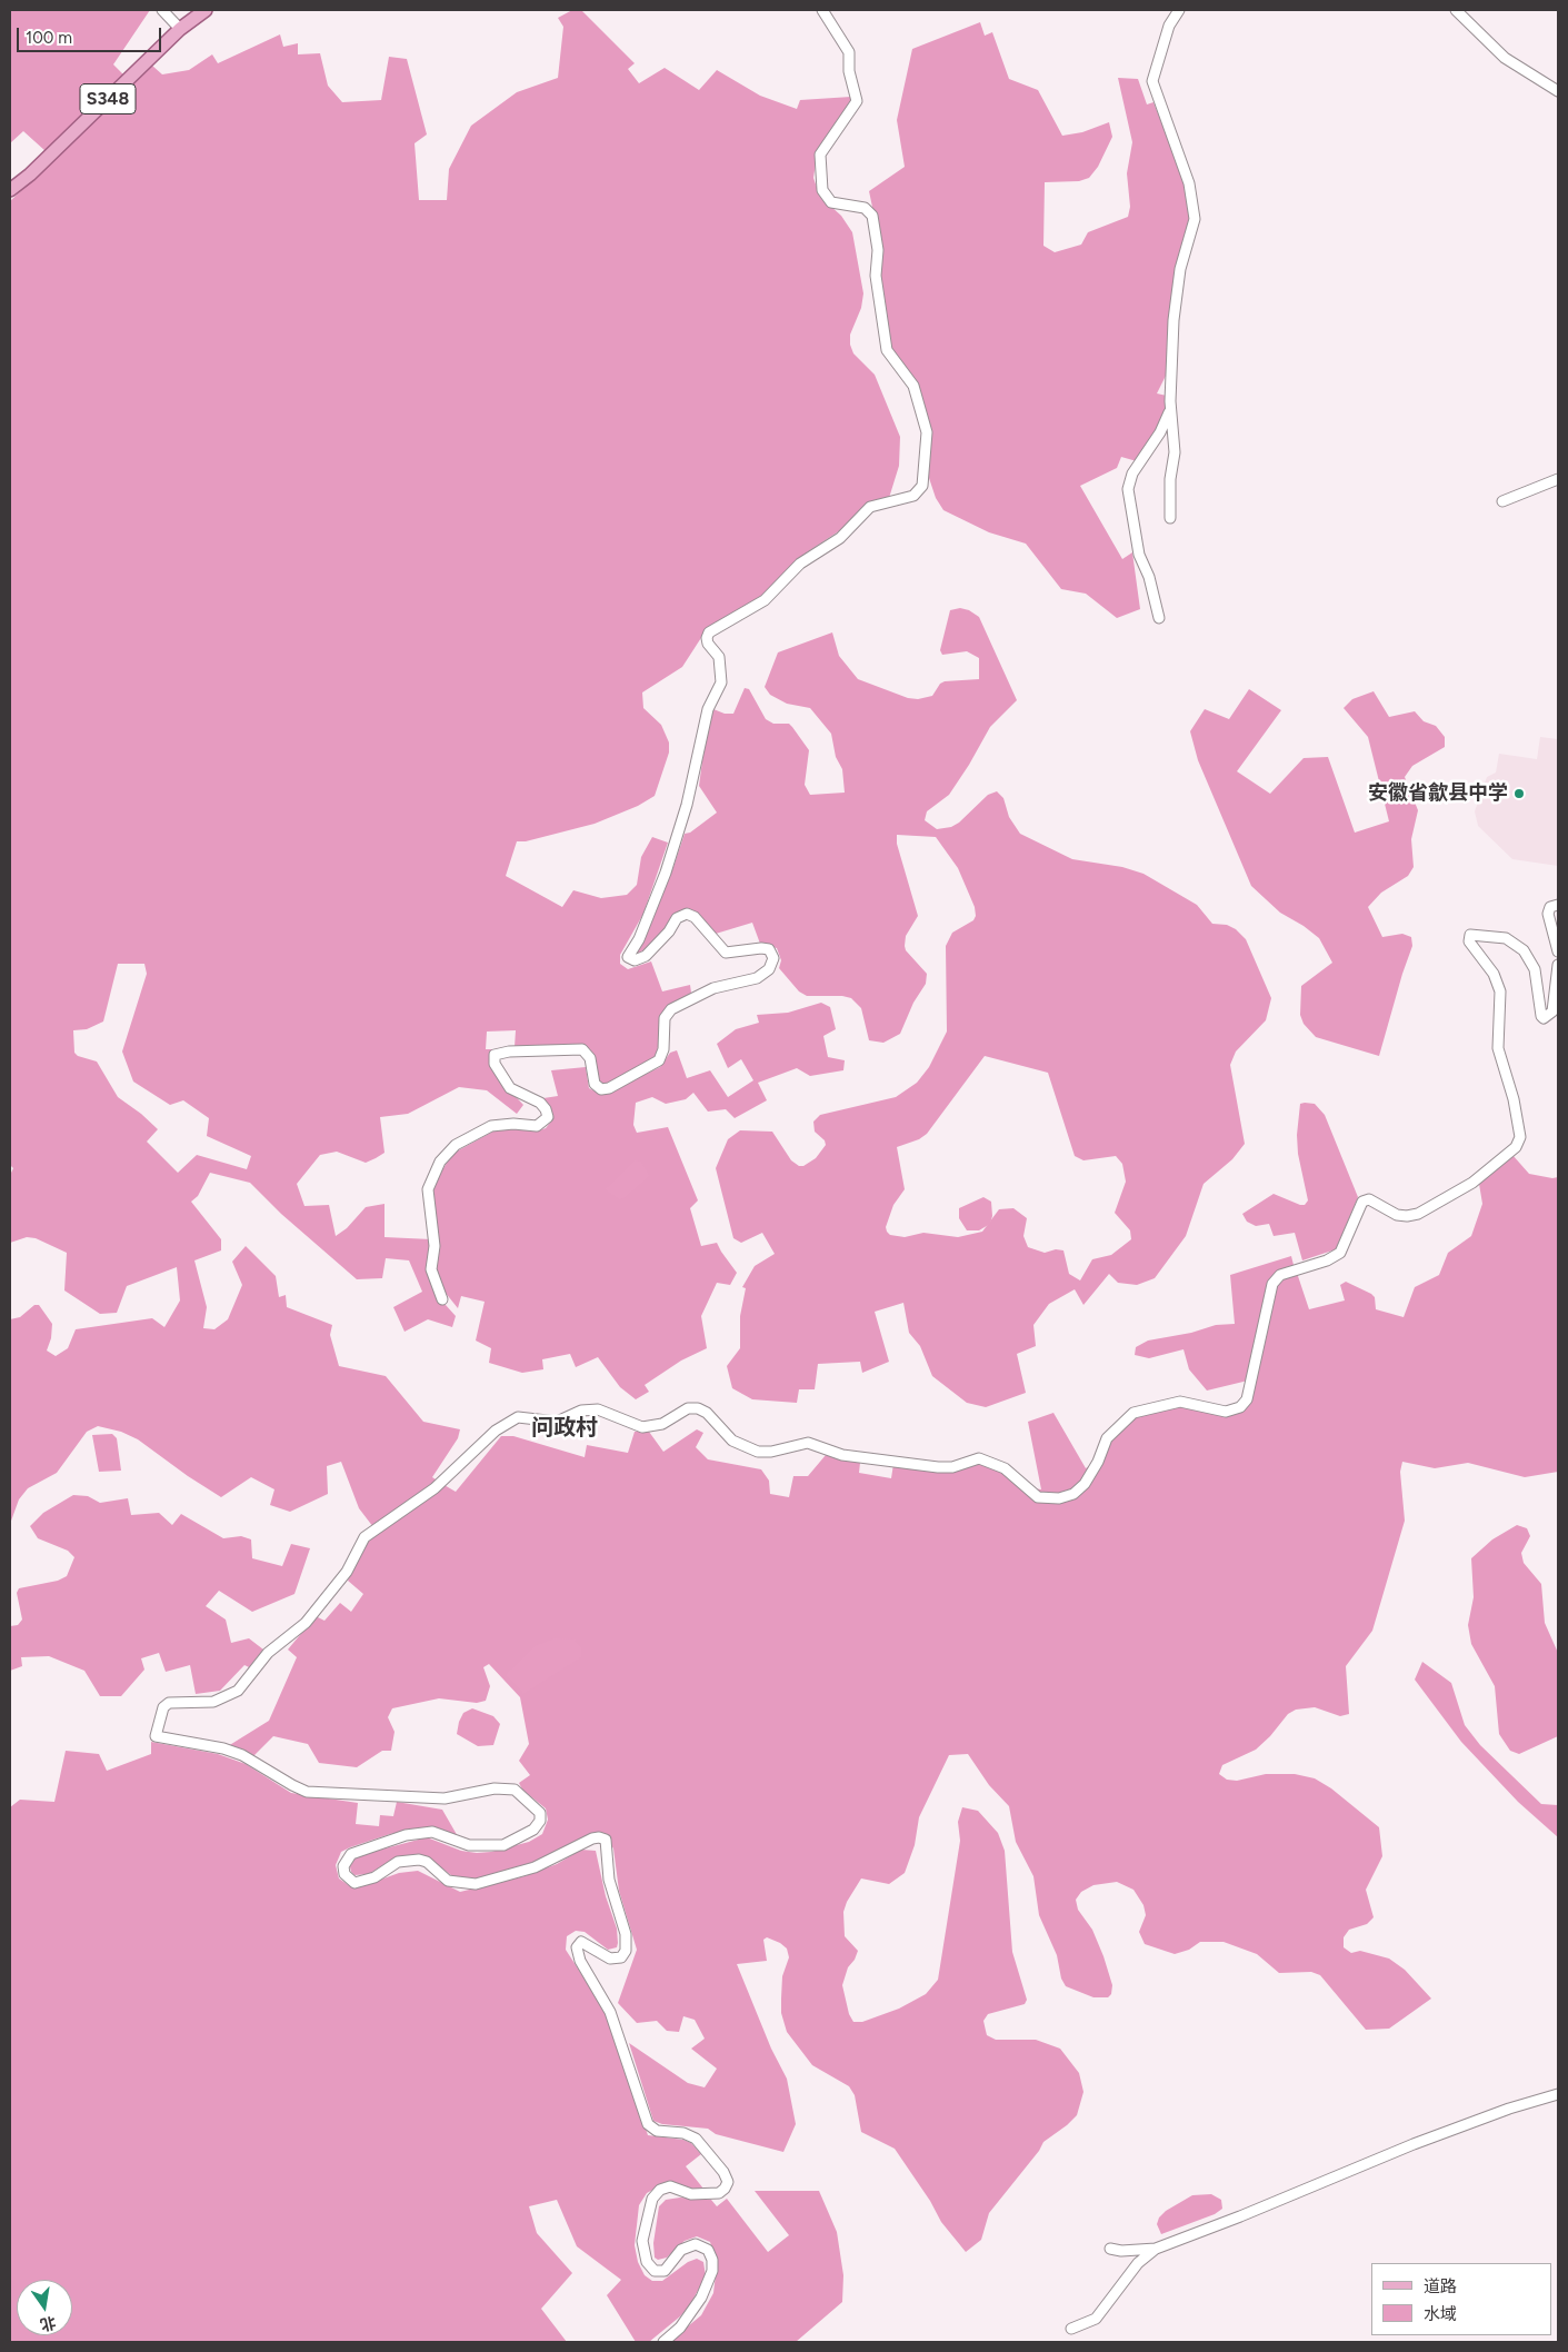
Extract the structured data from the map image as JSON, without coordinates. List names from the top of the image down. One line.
{"streets":{"main road":["S348"]},"districts":["问政村"],"places":["安徽省歙县中学"],"legend":["道路","水域"],"scale_bar":"100 m","north":"bottom"}
